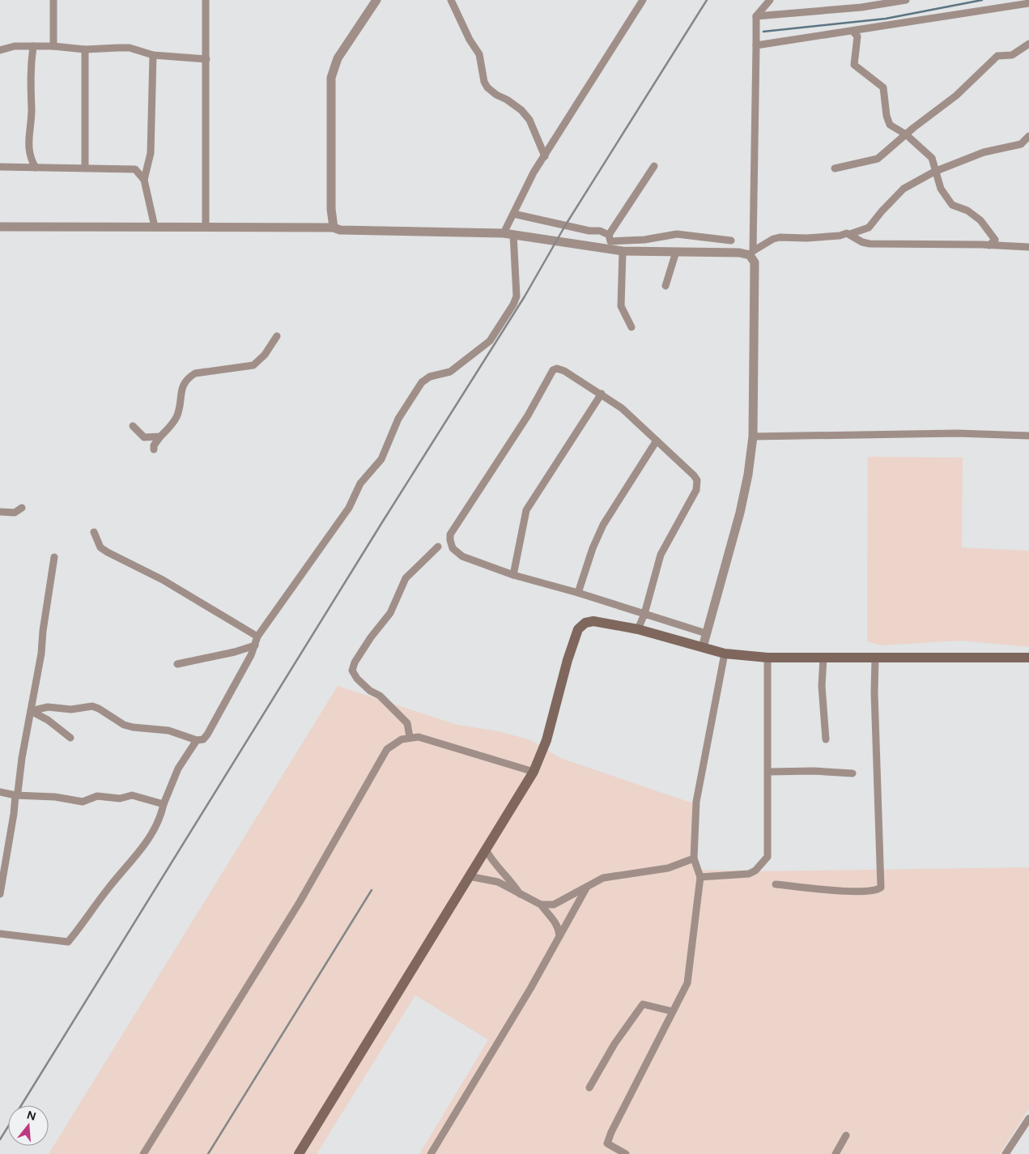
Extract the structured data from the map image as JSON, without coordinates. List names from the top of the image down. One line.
{"north":"top"}
